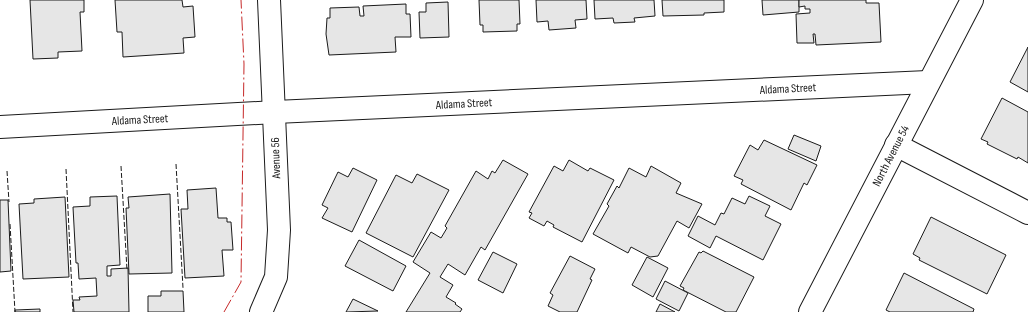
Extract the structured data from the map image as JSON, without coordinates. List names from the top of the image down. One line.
{"streets":{"street":["Aldama Street","North Avenue 54","Avenue 56"]},"crossings":[["Aldama Street","North Avenue 54"],["Aldama Street","Avenue 56"]]}
